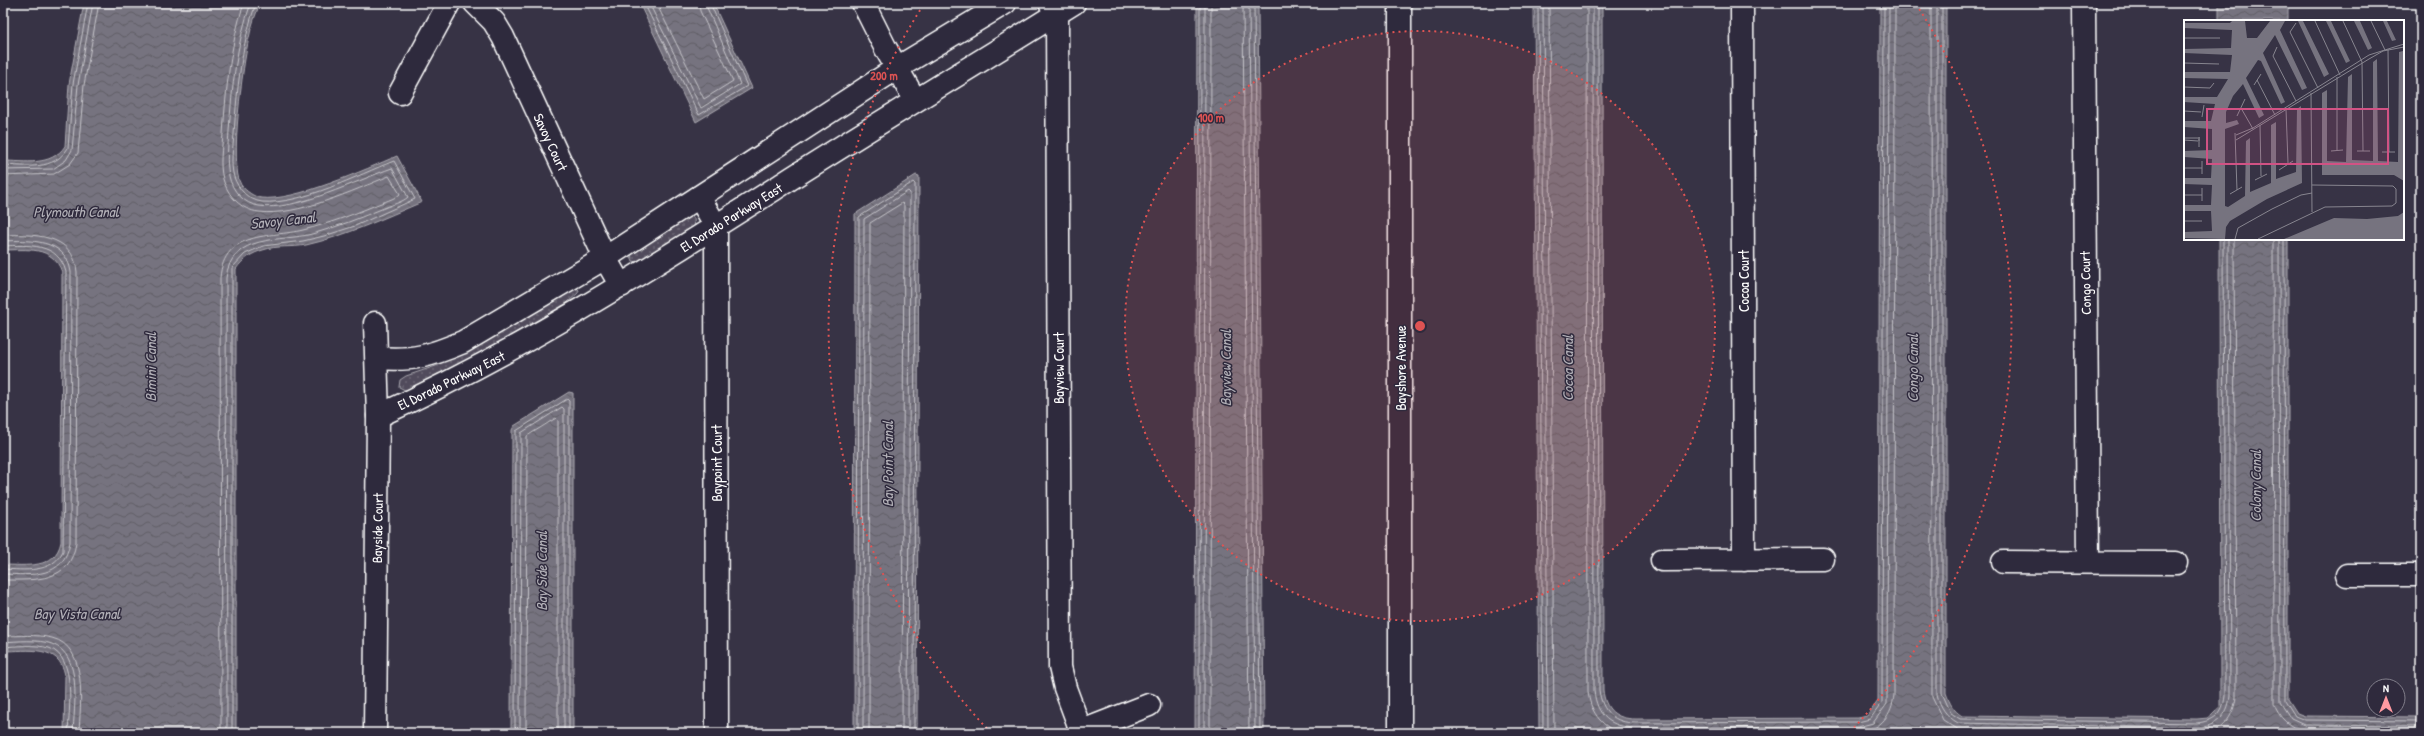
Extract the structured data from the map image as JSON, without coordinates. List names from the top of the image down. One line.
{"streets":{"street":["Savoy Court","El Dorado Parkway East","Cocoa Court","Congo Court","Bayview Court","Bayshore Avenue","Baypoint Court","Bayside Court"]},"crossings":[["Savoy Court","El Dorado Parkway East"],["El Dorado Parkway East","Bayview Court"],["El Dorado Parkway East","Baypoint Court"],["El Dorado Parkway East","Bayside Court"]],"water":["Plymouth Canal","Savoy Canal","Bimini Canal","Bayview Canal","Cocoa Canal","Congo Canal","Bay Point Canal","Colony Canal","Bay Side Canal","Bay Vista Canal"],"north":"top","rings":["200 m","100 m"]}
